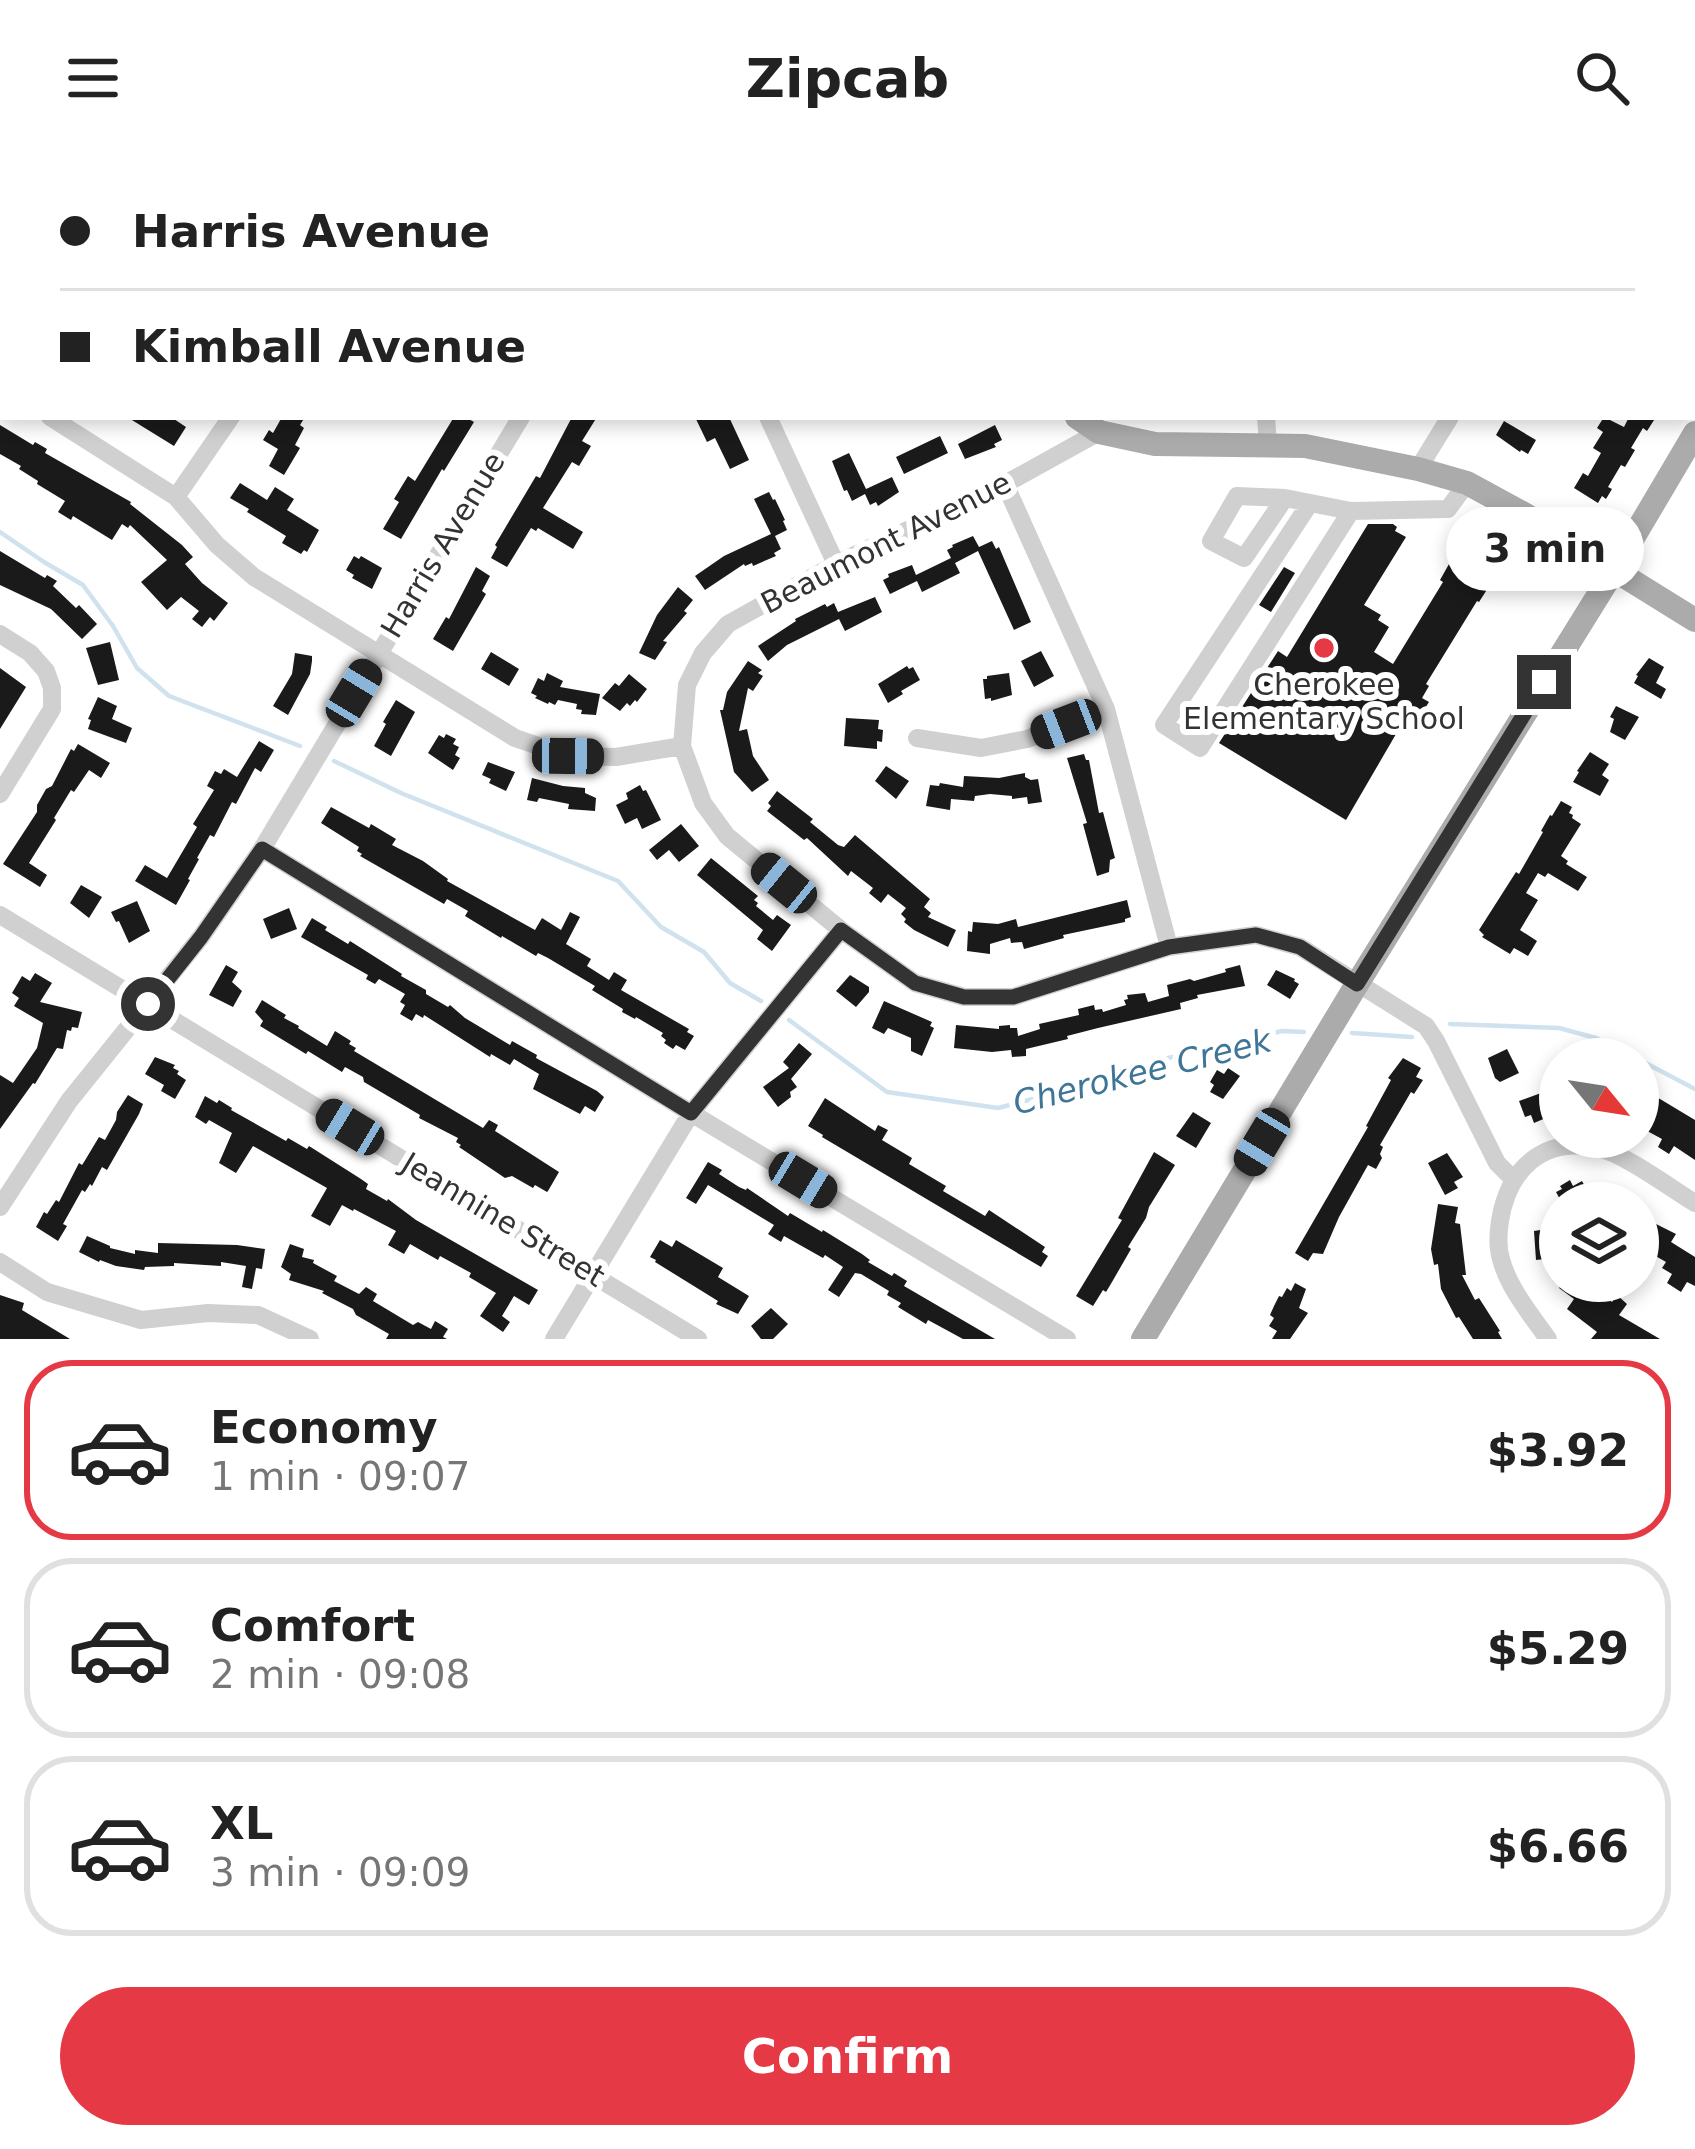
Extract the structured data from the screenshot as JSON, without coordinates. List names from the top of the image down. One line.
{"streets":{"street":["Beaumont Avenue","Harris Avenue","Jeannine Street"]},"crossings":[["Harris Avenue","Jeannine Street"]],"water":["Cherokee Creek"],"places":["Cherokee Elementary School"],"north":"bottom right","page":{"header":"Zipcab","banner":["Harris Avenue","Kimball Avenue"],"bubble":"3 min","list":[{"name":"Economy","note":"1 min · 09:07","value":"$3.92"},{"name":"Comfort","note":"2 min · 09:08","value":"$5.29"},{"name":"XL","note":"3 min · 09:09","value":"$6.66"}],"buttons":"Confirm"}}
